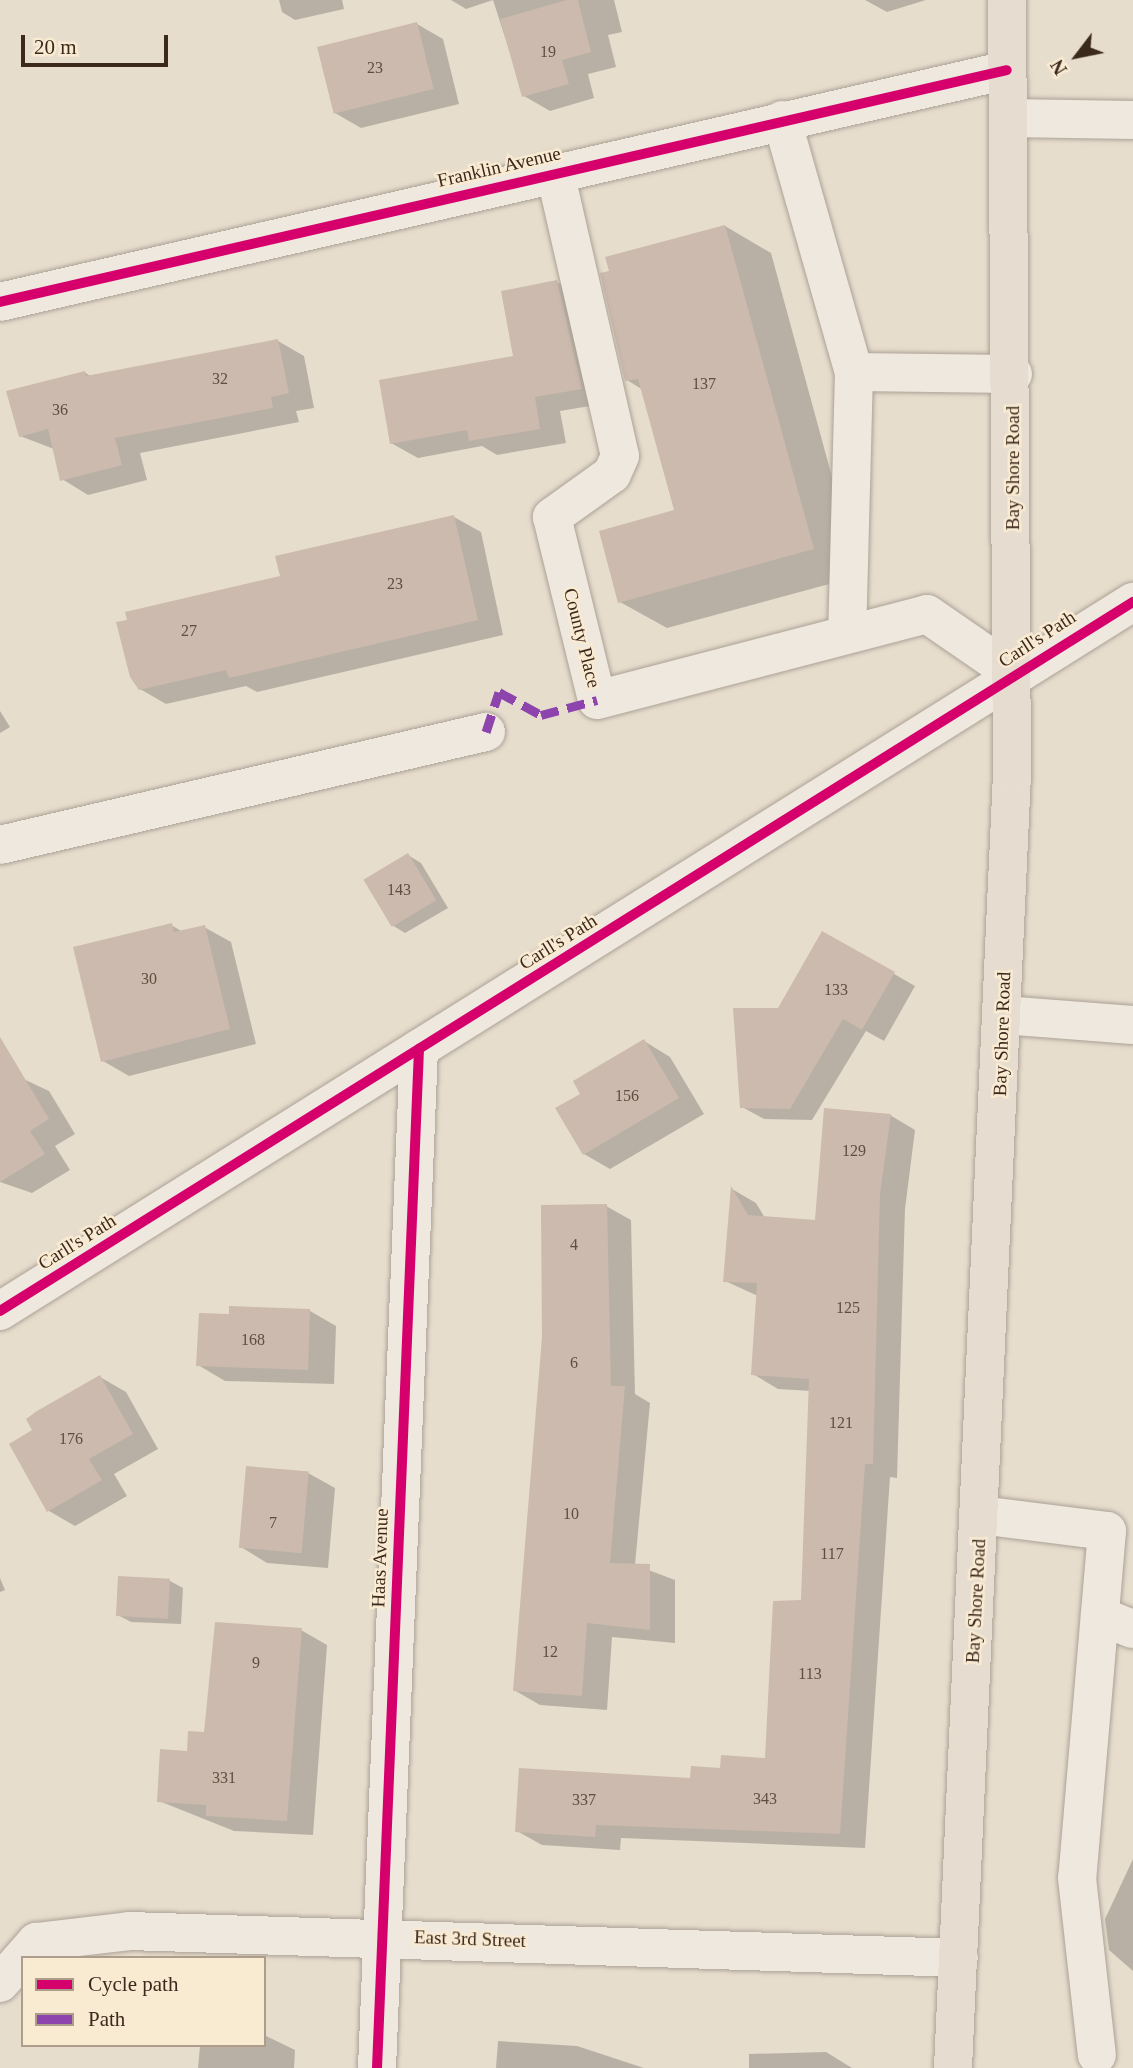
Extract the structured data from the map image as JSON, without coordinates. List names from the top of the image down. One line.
{"streets":{"main road":["Bay Shore Road"],"street":["Franklin Avenue","County Place","Carll's Path","Haas Avenue","East 3rd Street"]},"crossings":[["Franklin Avenue","Bay Shore Road"],["Franklin Avenue","County Place"],["Bay Shore Road","County Place"],["Bay Shore Road","Carll's Path"],["Bay Shore Road","East 3rd Street"],["County Place","Carll's Path"],["Carll's Path","Haas Avenue"],["Haas Avenue","East 3rd Street"]],"house_numbers":["19","23","32","137","36","23","27","143","30","133","156","129","4","125","168","6","121","176","10","7","117","12","9","113","331","343","337"],"legend":["Cycle path","Path"],"scale_bar":"20 m","north":"bottom left"}
